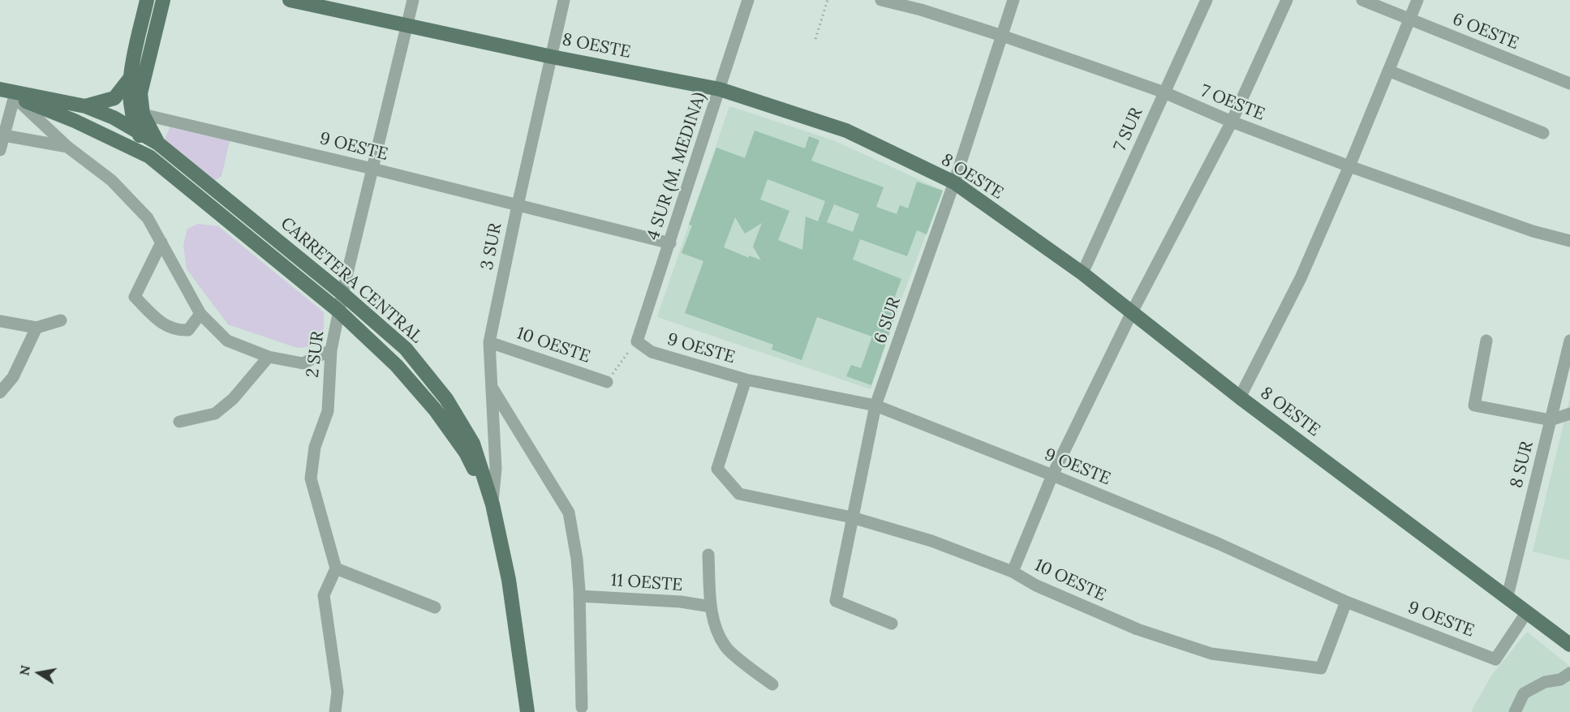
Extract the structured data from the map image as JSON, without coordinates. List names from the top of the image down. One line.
{"streets":{"main road":["8 OESTE","CARRETERA CENTRAL"],"street":["6 OESTE","7 OESTE","7 SUR","9 OESTE","4 SUR (M. MEDINA)","3 SUR","6 SUR","10 OESTE","2 SUR","8 SUR","11 OESTE"]},"crossings":[["8 OESTE","7 SUR"],["8 OESTE","9 OESTE"],["8 OESTE","4 SUR (M. MEDINA)"],["8 OESTE","3 SUR"],["8 OESTE","6 SUR"],["8 OESTE","2 SUR"],["8 OESTE","8 SUR"],["7 OESTE","7 SUR"],["7 OESTE","6 SUR"],["9 OESTE","4 SUR (M. MEDINA)"],["9 OESTE","3 SUR"],["9 OESTE","6 SUR"],["9 OESTE","10 OESTE"],["9 OESTE","2 SUR"],["3 SUR","CARRETERA CENTRAL"],["3 SUR","10 OESTE"],["CARRETERA CENTRAL","2 SUR"],["6 SUR","10 OESTE"]],"north":"left"}
